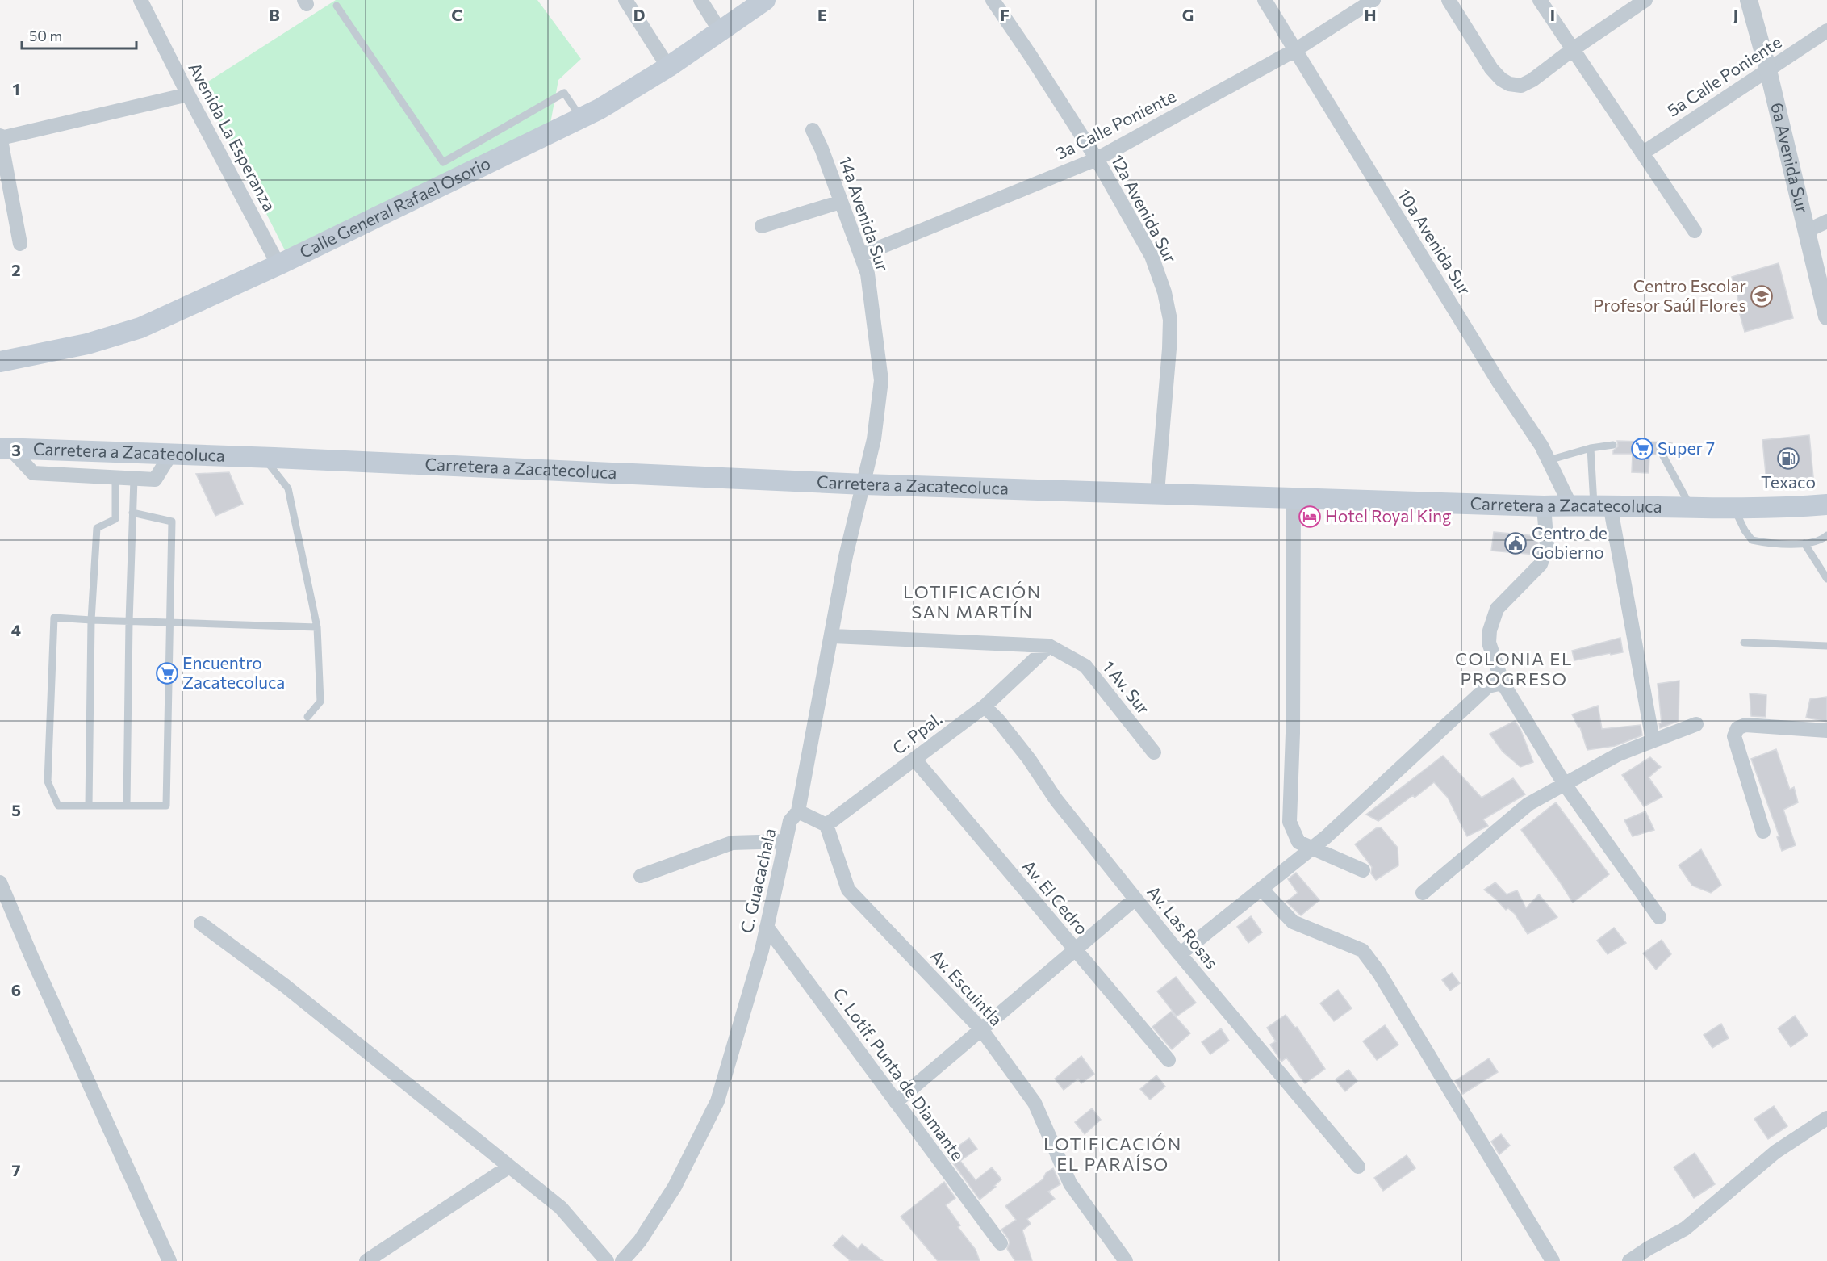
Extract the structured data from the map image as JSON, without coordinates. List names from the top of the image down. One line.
{"streets":{"main road":["Calle General Rafael Osorio","Carretera a Zacatecoluca"],"street":["5a Calle Poniente","3a Calle Poniente","Avenida La Esperanza","6a Avenida Sur","12a Avenida Sur","14a Avenida Sur","10a Avenida Sur","1 Av. Sur","C. Ppal.","C. Guacachala","Av. El Cedro","Av. Las Rosas","Av. Escuintla","C. Lotif. Punta de Diamante"]},"crossings":[["5a Calle Poniente","6a Avenida Sur"],["3a Calle Poniente","12a Avenida Sur"],["3a Calle Poniente","14a Avenida Sur"],["3a Calle Poniente","10a Avenida Sur"],["Avenida La Esperanza","Calle General Rafael Osorio"],["12a Avenida Sur","Carretera a Zacatecoluca"],["14a Avenida Sur","Carretera a Zacatecoluca"],["14a Avenida Sur","C. Guacachala"],["10a Avenida Sur","Carretera a Zacatecoluca"],["Carretera a Zacatecoluca","C. Guacachala"],["1 Av. Sur","C. Ppal."],["1 Av. Sur","C. Guacachala"],["C. Ppal.","Av. El Cedro"],["C. Ppal.","Av. Las Rosas"],["C. Ppal.","Av. Escuintla"],["C. Guacachala","C. Lotif. Punta de Diamante"]],"districts":["LOTIFICACIÓN SAN MARTÍN","COLONIA EL PROGRESO","LOTIFICACIÓN EL PARAÍSO"],"places":{"school or university":["Centro Escolar Profesor Saúl Flores"],"supermarket":["Super 7","Encuentro Zacatecoluca"],"fuel station":["Texaco"],"hotel":["Hotel Royal King"],"public building":["Centro de Gobierno"]},"scale_bar":"50 m","grid":{"columns":["B","C","D","E","F","G","H","I","J"],"rows":["1","2","3","4","5","6","7"]}}
